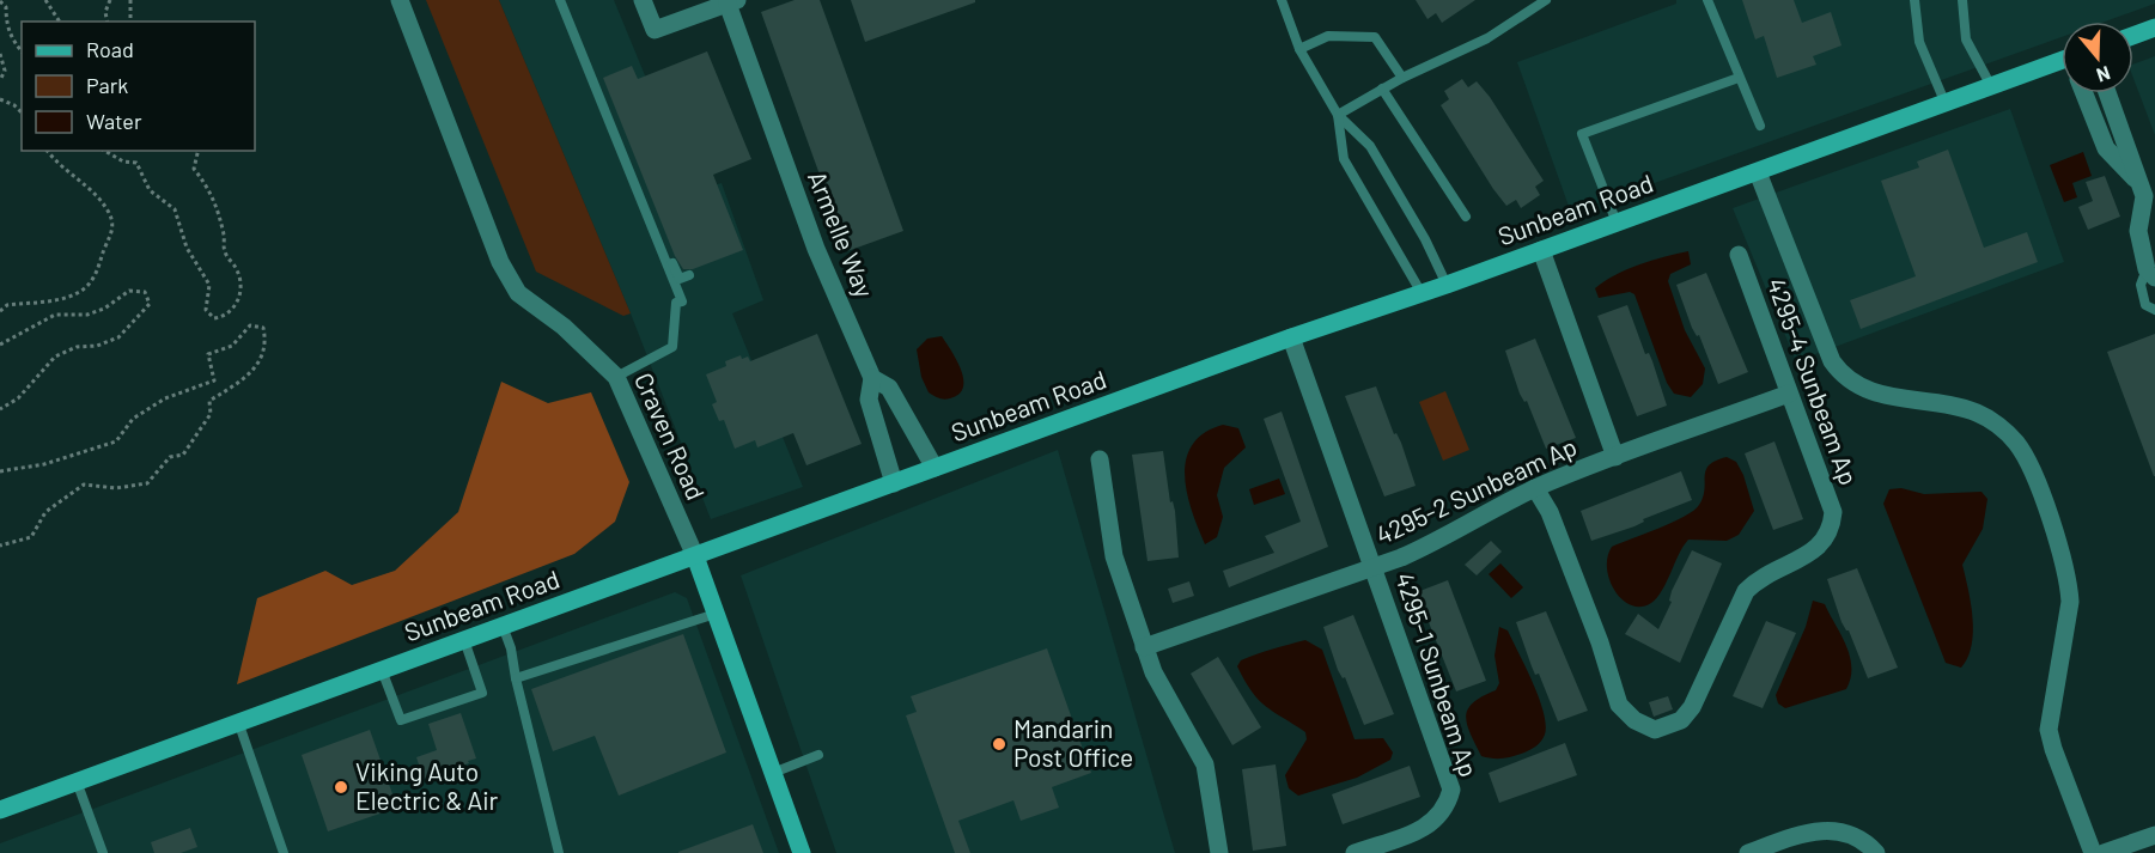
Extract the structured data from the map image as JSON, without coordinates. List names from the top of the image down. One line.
{"streets":{"street":["Sunbeam Road","Armelle Way","4295-4 Sunbeam Ap","Craven Road","4295-2 Sunbeam Ap","4295-1 Sunbeam Ap"]},"crossings":[["Sunbeam Road","Armelle Way"],["Sunbeam Road","Craven Road"],["Sunbeam Road","4295-1 Sunbeam Ap"],["4295-4 Sunbeam Ap","4295-2 Sunbeam Ap"],["4295-2 Sunbeam Ap","4295-1 Sunbeam Ap"]],"places":["Mandarin Post Office","Viking Auto Electric & Air"],"legend":["Road","Park","Water"],"north":"bottom"}
